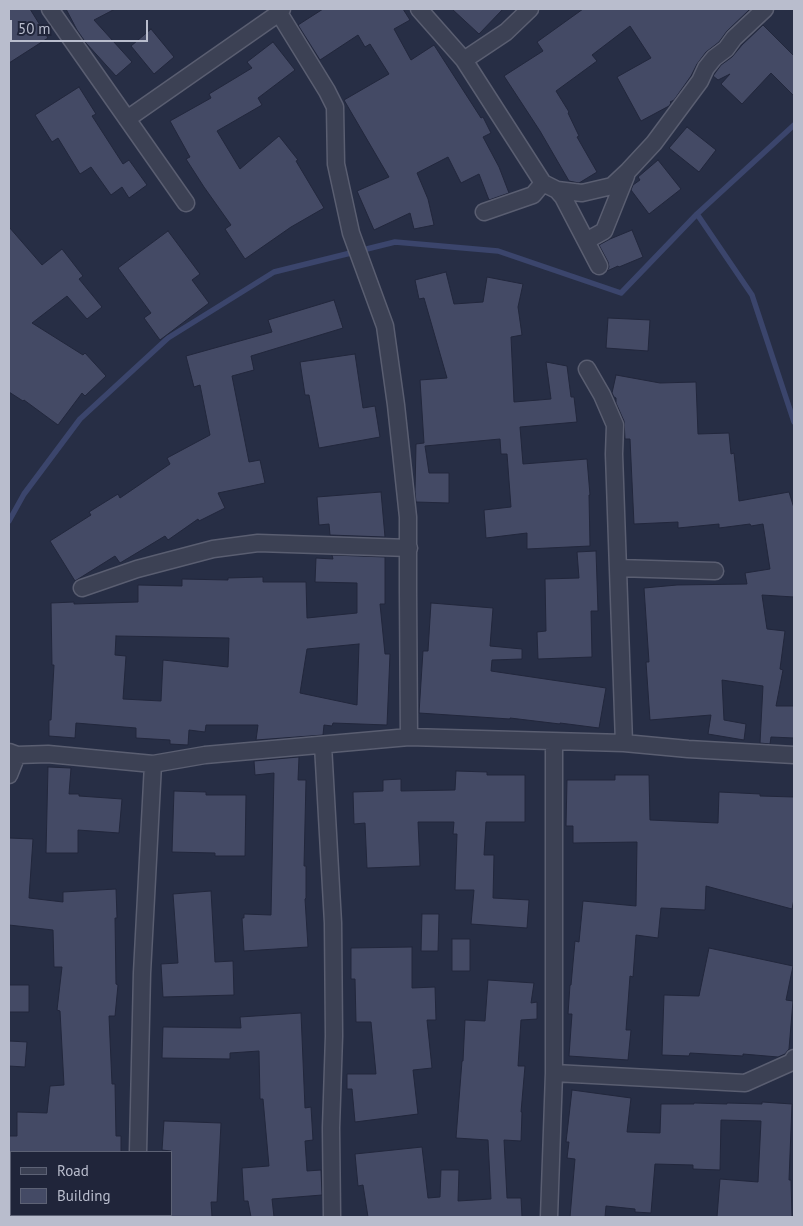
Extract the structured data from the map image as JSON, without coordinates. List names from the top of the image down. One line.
{"legend":["Road","Building"],"scale_bar":"50 m"}
